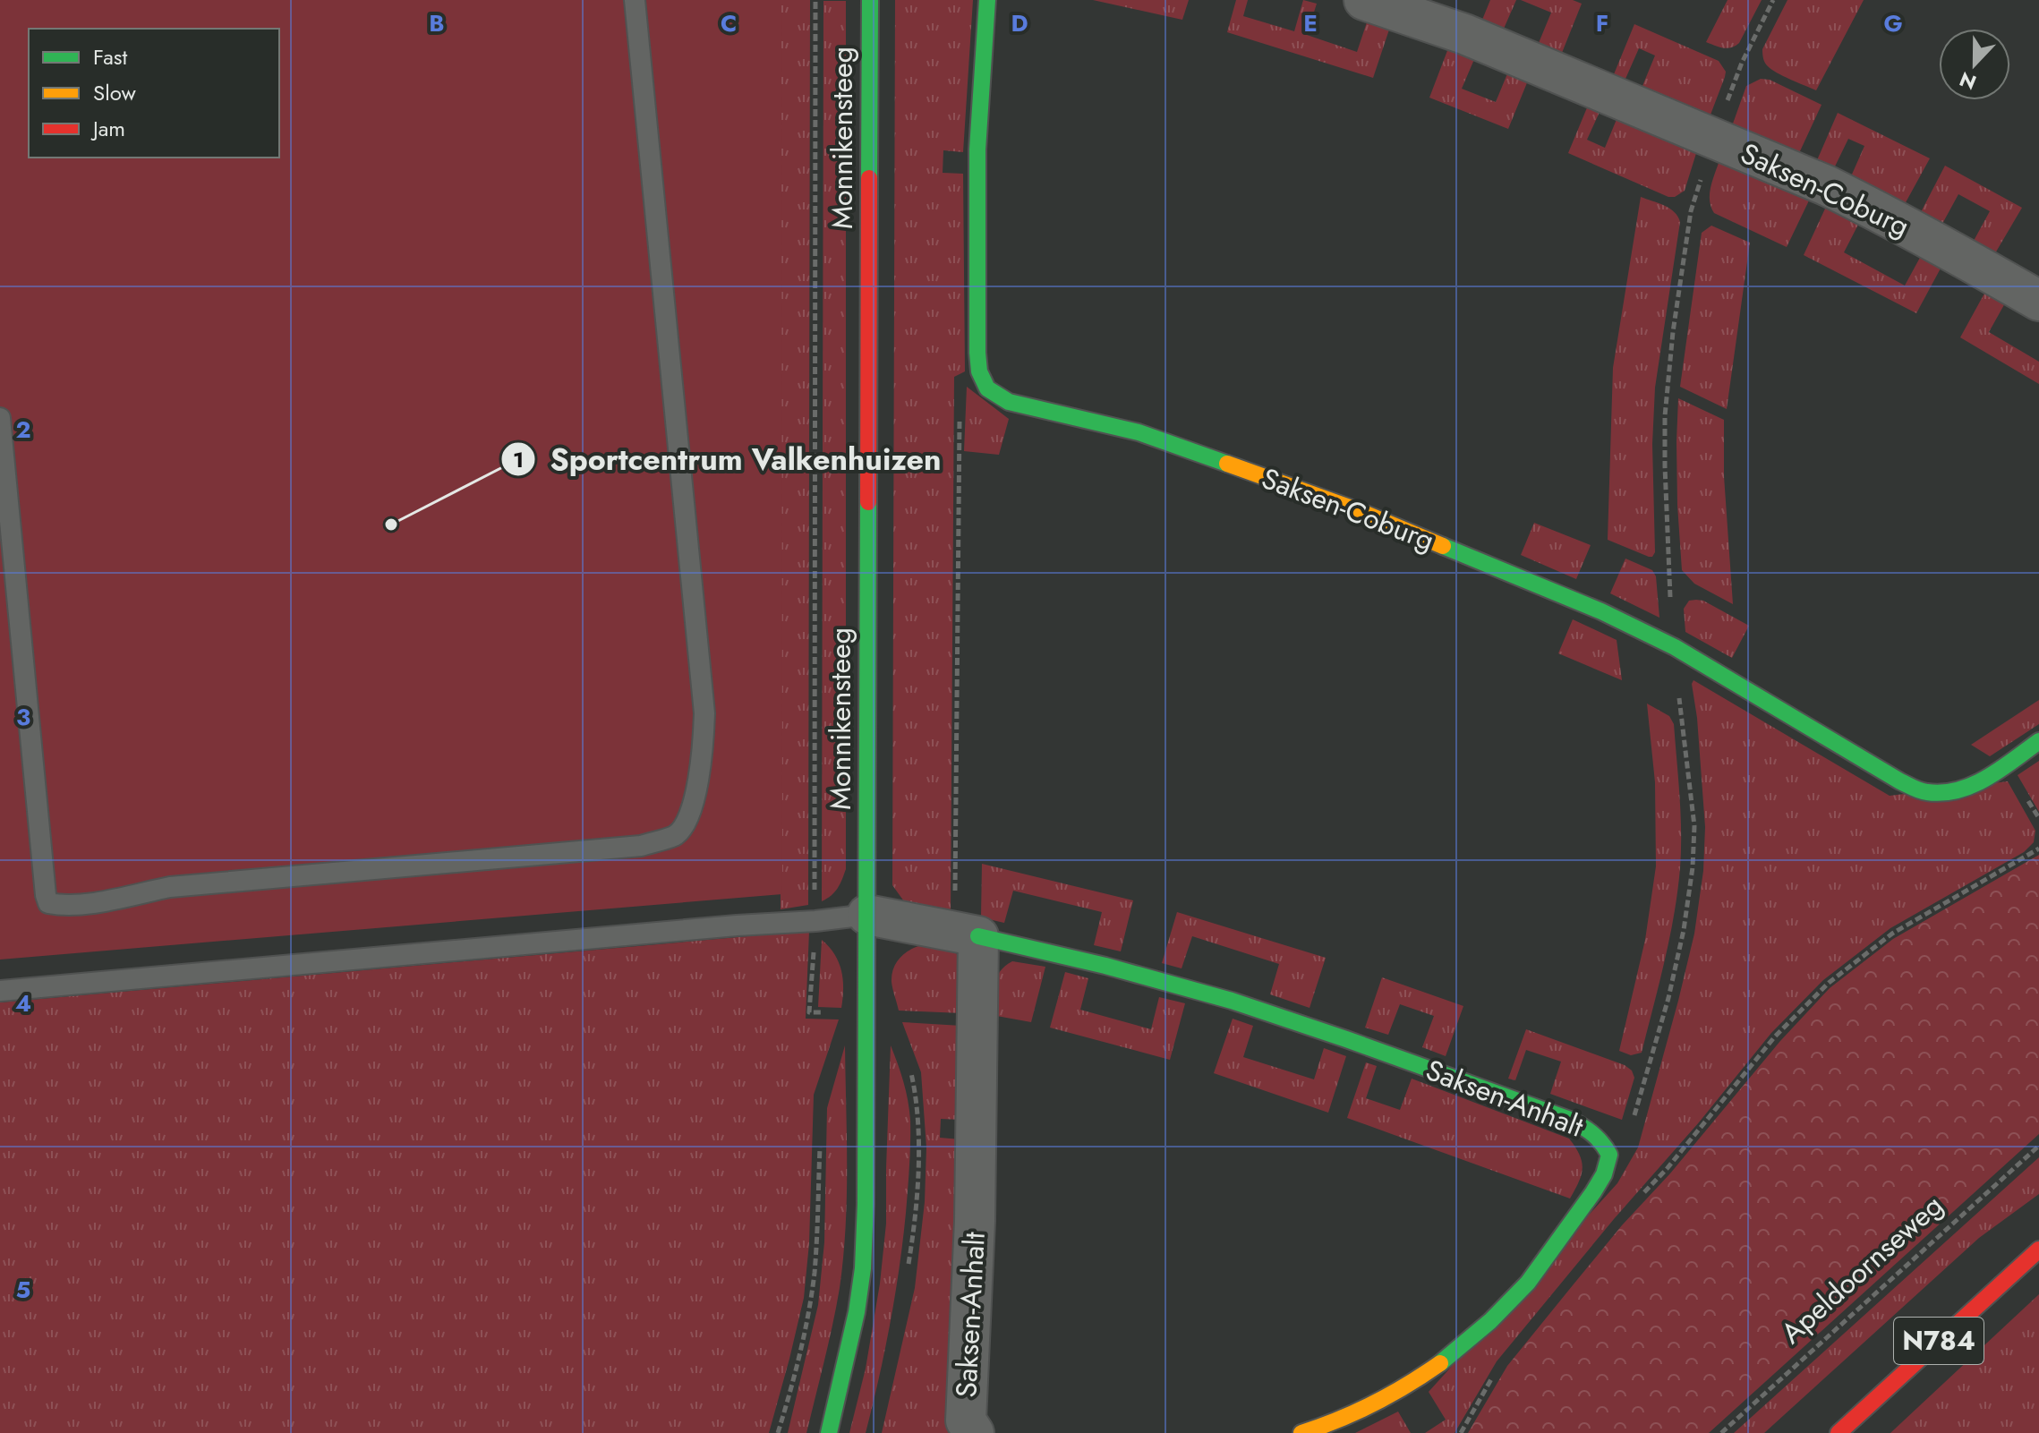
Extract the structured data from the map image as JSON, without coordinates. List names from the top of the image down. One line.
{"streets":{"street":["Monnikensteeg","Saksen-Coburg","Saksen-Anhalt","N784"],"path":["Apeldoornseweg"]},"crossings":[["Monnikensteeg","Saksen-Anhalt"]],"places":["Sportcentrum Valkenhuizen"],"legend":["Fast","Slow","Jam"],"north":"bottom","grid":{"columns":["B","C","D","E","F","G"],"rows":["2","3","4","5"]}}
